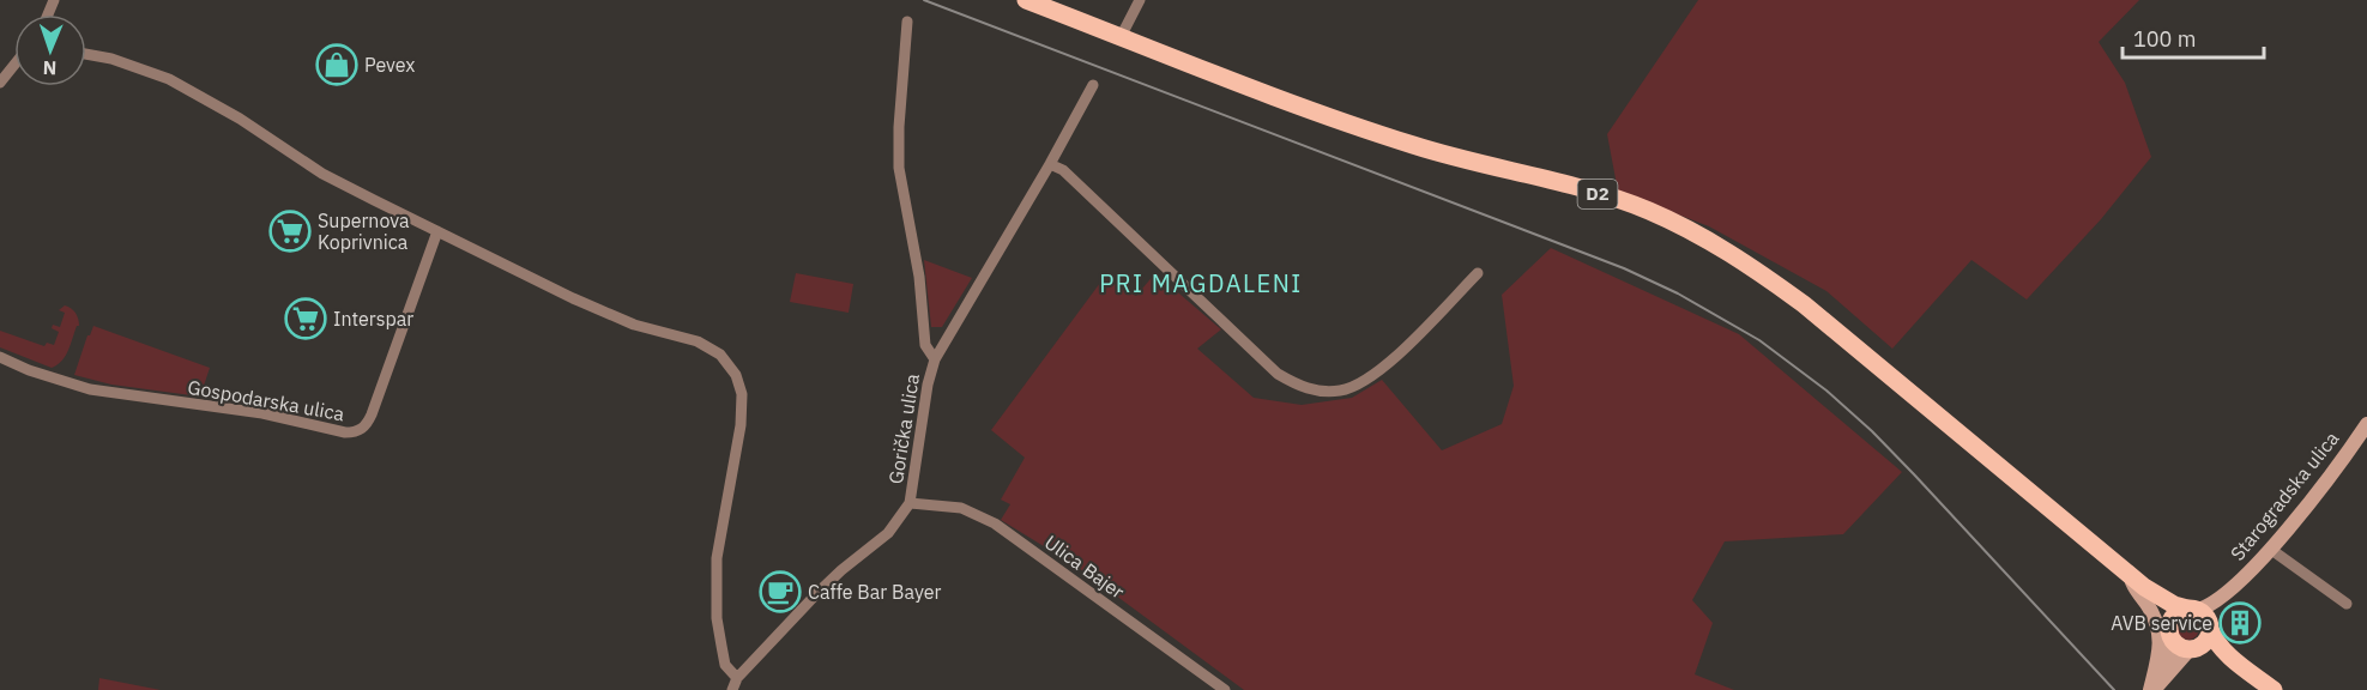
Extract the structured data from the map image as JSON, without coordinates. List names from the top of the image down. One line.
{"streets":{"main road":["D2","Starogradska ulica"],"street":["Gospodarska ulica","Gorička ulica","Ulica Bajer"]},"crossings":[["D2","Starogradska ulica"],["Gorička ulica","Ulica Bajer"]],"districts":["PRI MAGDALENI"],"places":{"shop":["Pevex"],"supermarket":["Supernova Koprivnica","Interspar"],"cafe":["Caffe Bar Bayer"],"building":["AVB service"]},"scale_bar":"100 m","north":"bottom"}
